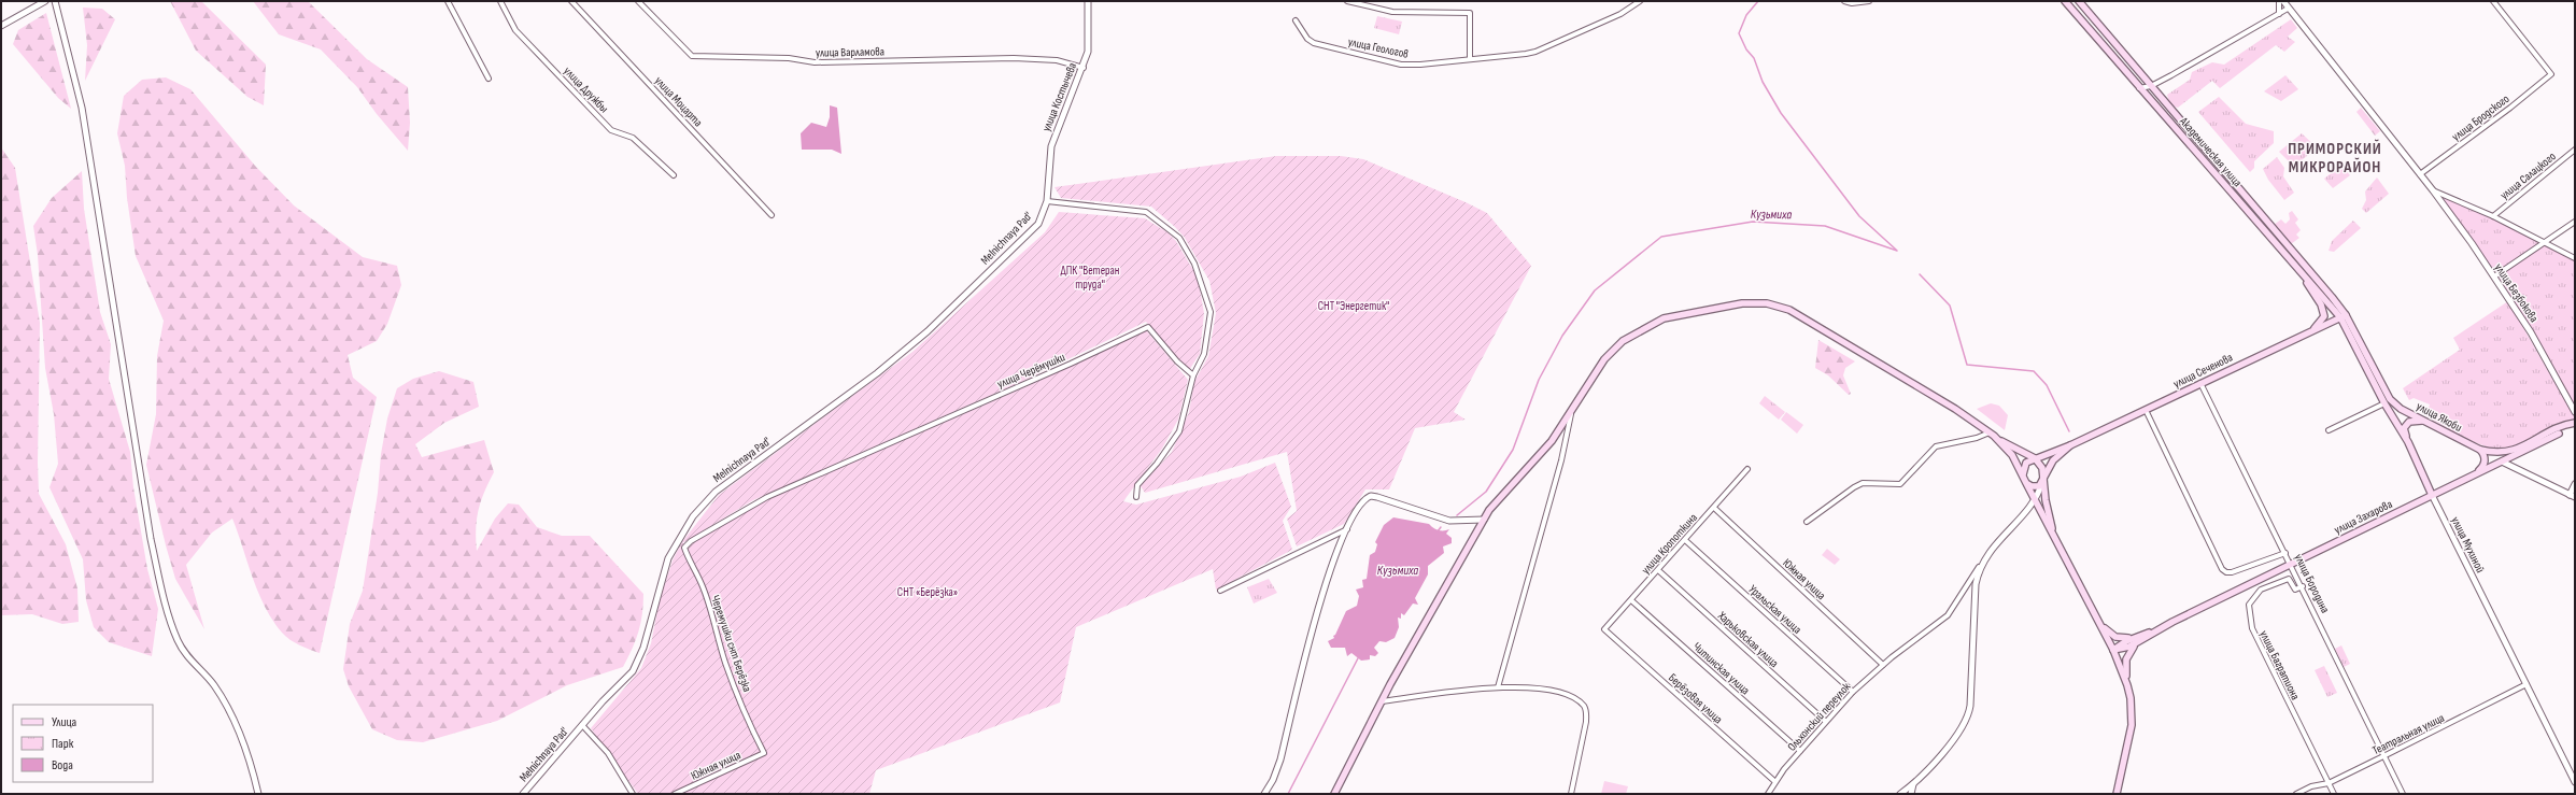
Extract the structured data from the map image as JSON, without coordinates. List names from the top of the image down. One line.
{"streets":{"main road":["Академическая улица","улица Сеченова","улица Якоби","улица Захарова","улица Мухиной"],"street":["улица Геологов","улица Варламова","улица Дружбы","улица Костычева","улица Моцарта","улица Бродского","улица Салацкого","Melnichnaya Pad'","улица Безбокова","улица Черёмушки","улица Кропоткина","Южная улица","улица Бородина","Уральская улица","Харьковская улица","Черемушки снт Берёзка","улица Багратиона","Читинская улица","Берёзовая улица","Ольхонский переулок","Театральная улица"]},"crossings":[["улица Варламова","улица Костычева"],["улица Костычева","Melnichnaya Pad'"],["улица Бродского","улица Безбокова"],["Академическая улица","улица Сеченова"],["Академическая улица","улица Якоби"],["Академическая улица","улица Мухиной"],["улица Салацкого","улица Безбокова"],["улица Черёмушки","Черемушки снт Берёзка"],["улица Сеченова","улица Якоби"],["улица Сеченова","улица Мухиной"],["улица Сеченова","улица Бородина"],["улица Якоби","улица Захарова"],["улица Якоби","улица Мухиной"],["улица Захарова","улица Мухиной"],["улица Захарова","улица Бородина"],["улица Кропоткина","Южная улица"],["улица Кропоткина","Уральская улица"],["улица Кропоткина","Харьковская улица"],["улица Кропоткина","Читинская улица"],["улица Кропоткина","Берёзовая улица"],["улица Мухиной","Театральная улица"],["Южная улица","Черемушки снт Берёзка"],["Южная улица","Ольхонский переулок"],["улица Бородина","улица Багратиона"],["улица Бородина","Театральная улица"],["Уральская улица","Ольхонский переулок"],["Харьковская улица","Ольхонский переулок"],["улица Багратиона","Театральная улица"],["Читинская улица","Ольхонский переулок"],["Берёзовая улица","Ольхонский переулок"]],"districts":["ПРИМОРСКИЙ МИКРОРАЙОН"],"water":["Кузьмиха"],"parks":["ДПК \"Ветеран труда\"","СНТ \"Энергетик\"","СНТ «Берёзка»"],"legend":["Улица","Парк","Вода"]}
